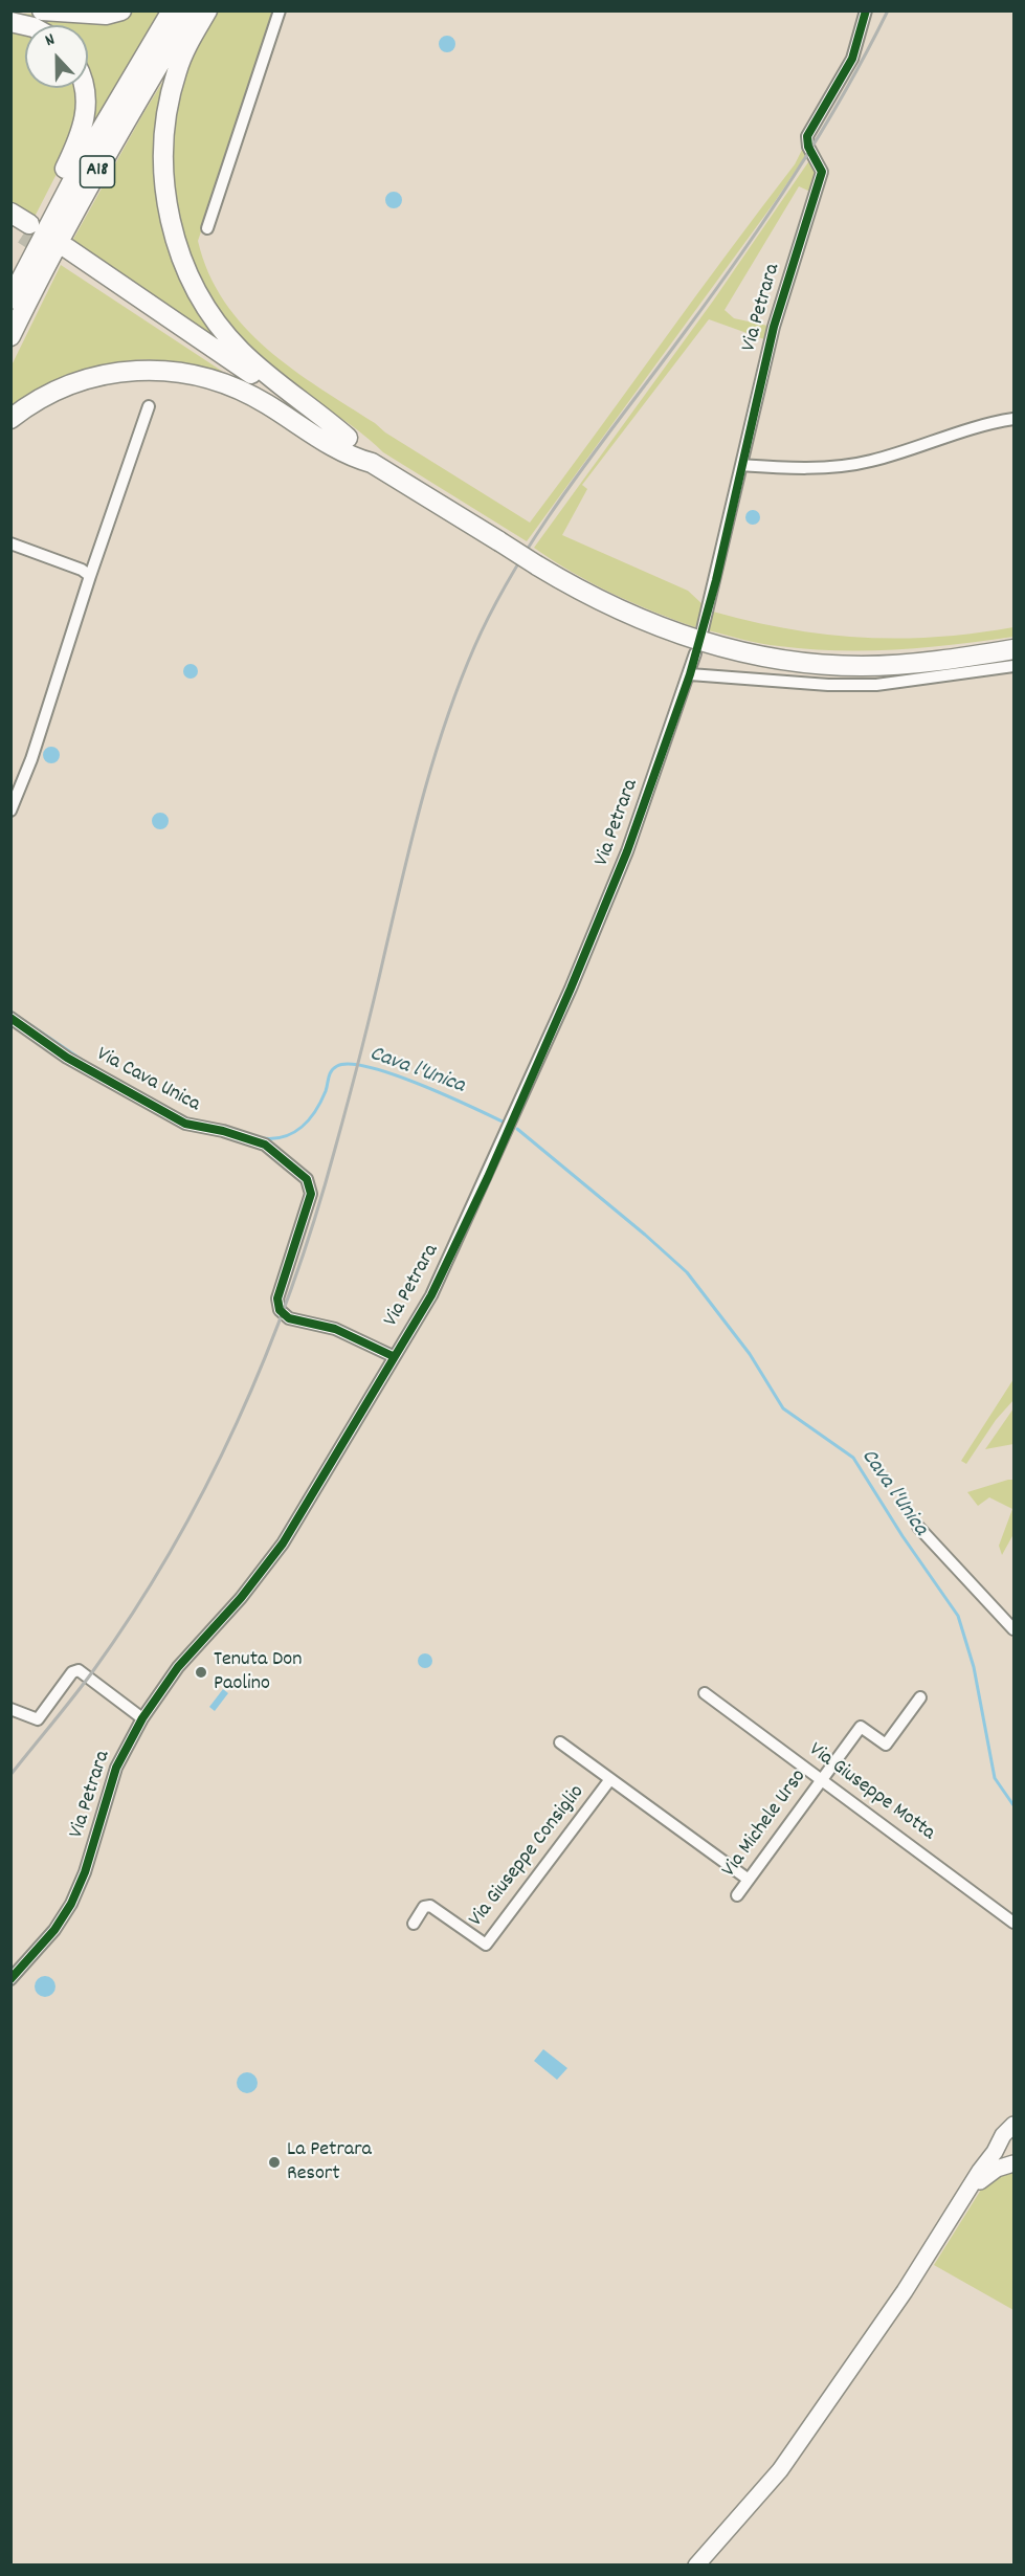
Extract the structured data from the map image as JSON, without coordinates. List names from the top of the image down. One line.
{"streets":{"highway":["A18"],"street":["Via Petrara","Via Cava Unica","Via Giuseppe Motta","Via Michele Urso","Via Giuseppe Consiglio"]},"crossings":[["Via Petrara","Via Cava Unica"],["Via Giuseppe Motta","Via Michele Urso"]],"water":["Cava l'Unica"],"places":["Tenuta Don Paolino","La Petrara Resort"],"north":"top"}
